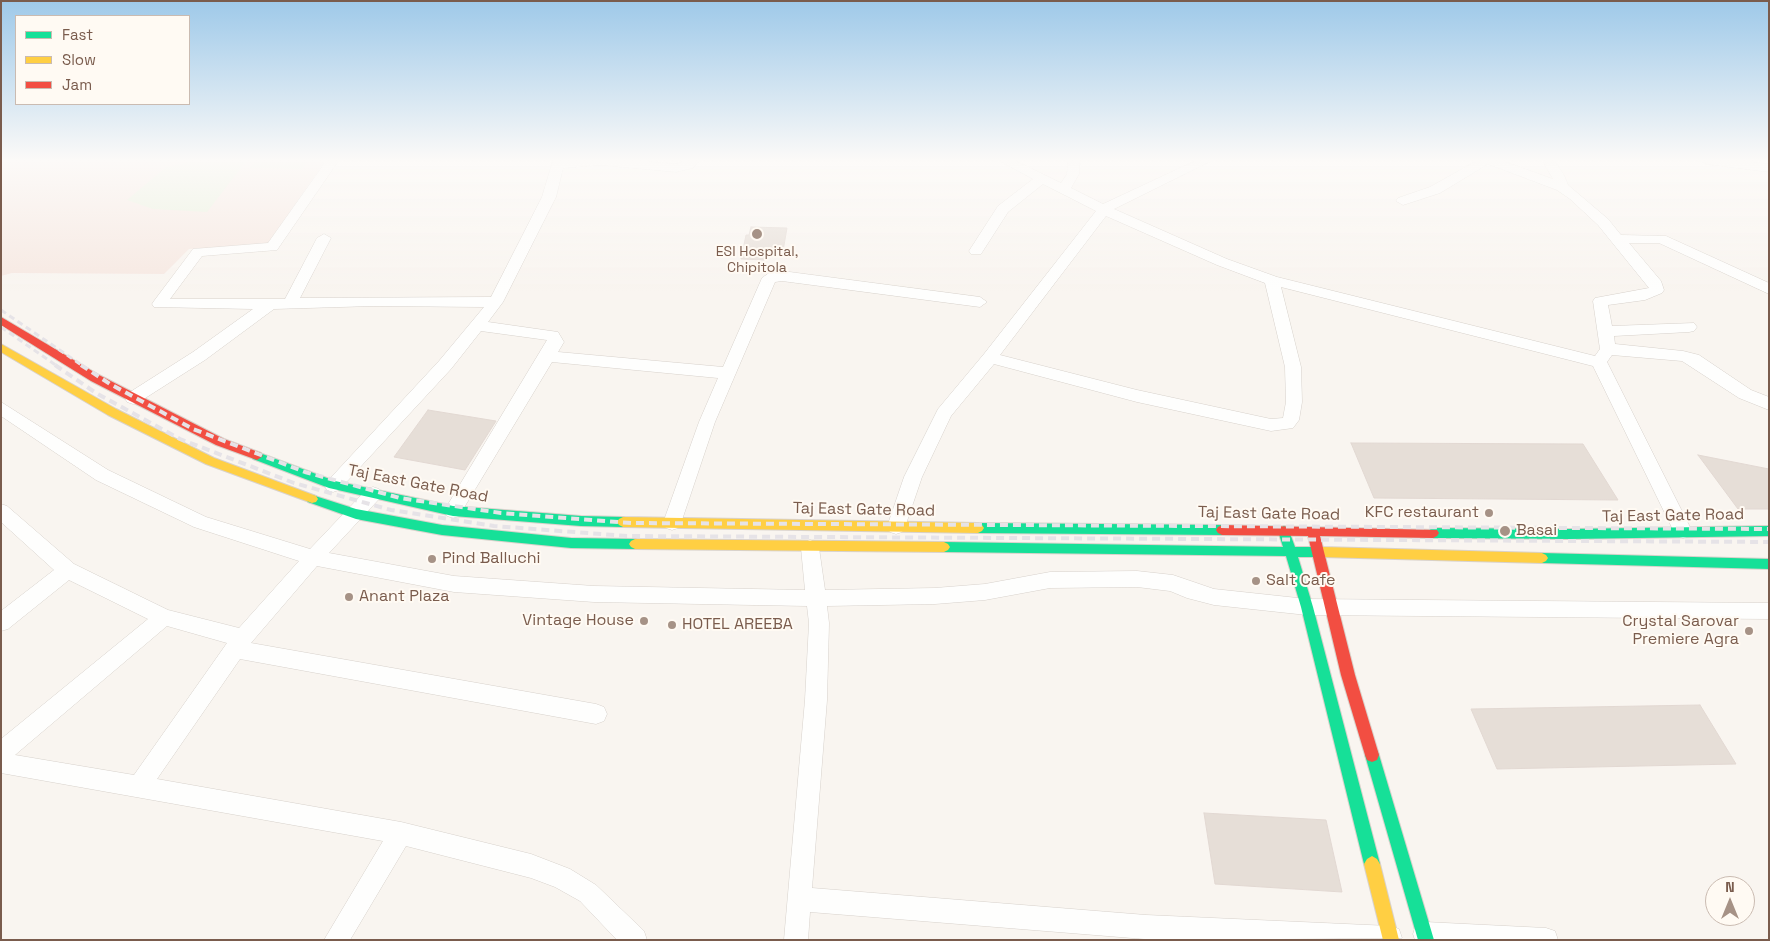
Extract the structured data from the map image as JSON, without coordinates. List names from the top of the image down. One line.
{"streets":{"main road":["Taj East Gate Road"]},"places":["ESI Hospital, Chipitola","KFC restaurant","Basai","Pind Balluchi","Salt Cafe","Anant Plaza","Vintage House","HOTEL AREEBA","Crystal Sarovar Premiere Agra"],"legend":["Fast","Slow","Jam"],"north":"top"}
